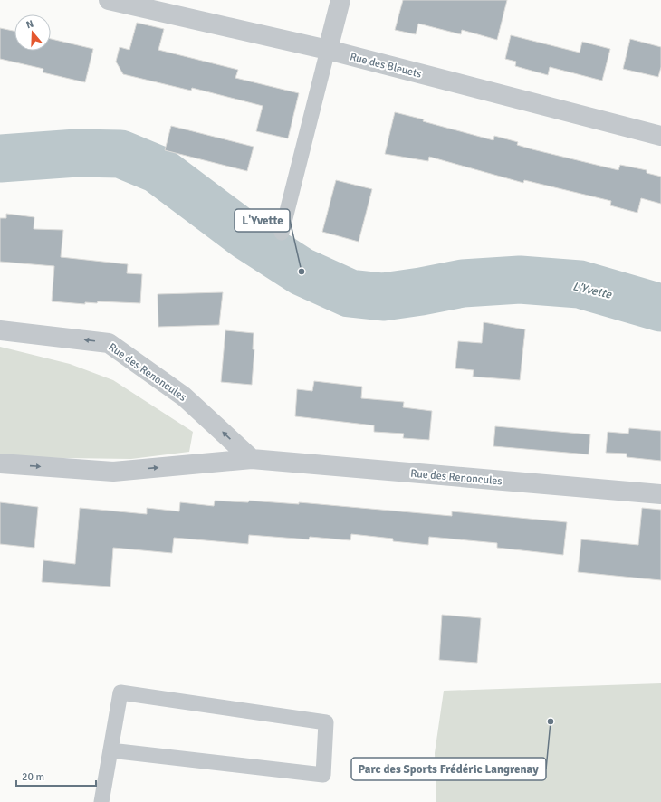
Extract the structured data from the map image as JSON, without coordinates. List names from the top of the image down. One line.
{"streets":{"street":["Rue des Bleuets","Rue des Renoncules"]},"water":["L'Yvette"],"places":["L'Yvette","Parc des Sports Frédéric Langrenay"],"scale_bar":"20 m","north":"top"}
